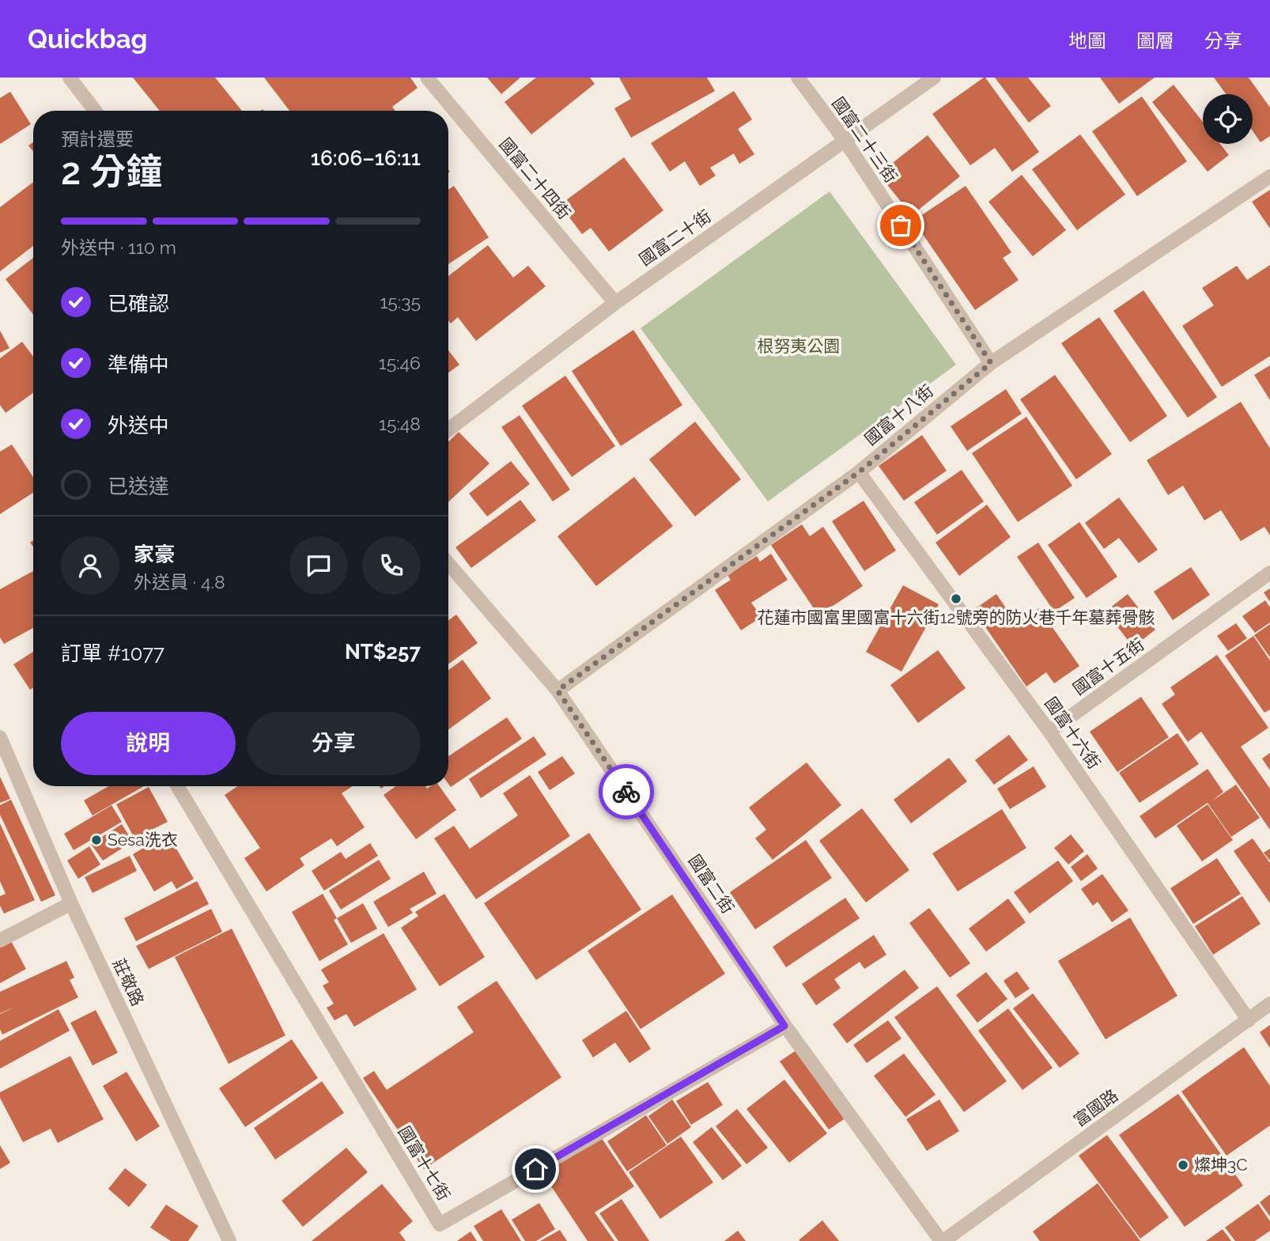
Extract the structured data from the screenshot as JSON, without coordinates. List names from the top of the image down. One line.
{"streets":{"street":["國富二十三街","國富二十四街","國富二十街","國富十八街","國富十五街","國富十六街","國富二街","莊敬路","富國路","國富十七街"]},"crossings":[["國富二十三街","國富二十街"],["國富二十三街","國富十八街"],["國富二十四街","國富二十街"],["國富十八街","國富十六街"],["國富十八街","國富二街"],["國富十五街","國富十六街"],["國富十六街","富國路"],["國富二街","富國路"],["國富二街","國富十七街"]],"parks":["根努夷公園"],"places":["花蓮市國富里國富十六街12號旁的防火巷千年墓葬骨骸","Sesa洗衣","燦坤3C"],"page":{"header":"Quickbag","nav":["地圖","圖層","分享"],"heading":["2 分鐘","預計還要","16:06–16:11"],"panel":["家豪","外送員 · 4.8","訂單 #1077","NT$257"],"bar":"外送中 · 110 m","list":[["已確認","15:35"],["準備中","15:46"],["外送中","15:48"],"已送達"],"buttons":["說明","分享"]}}
